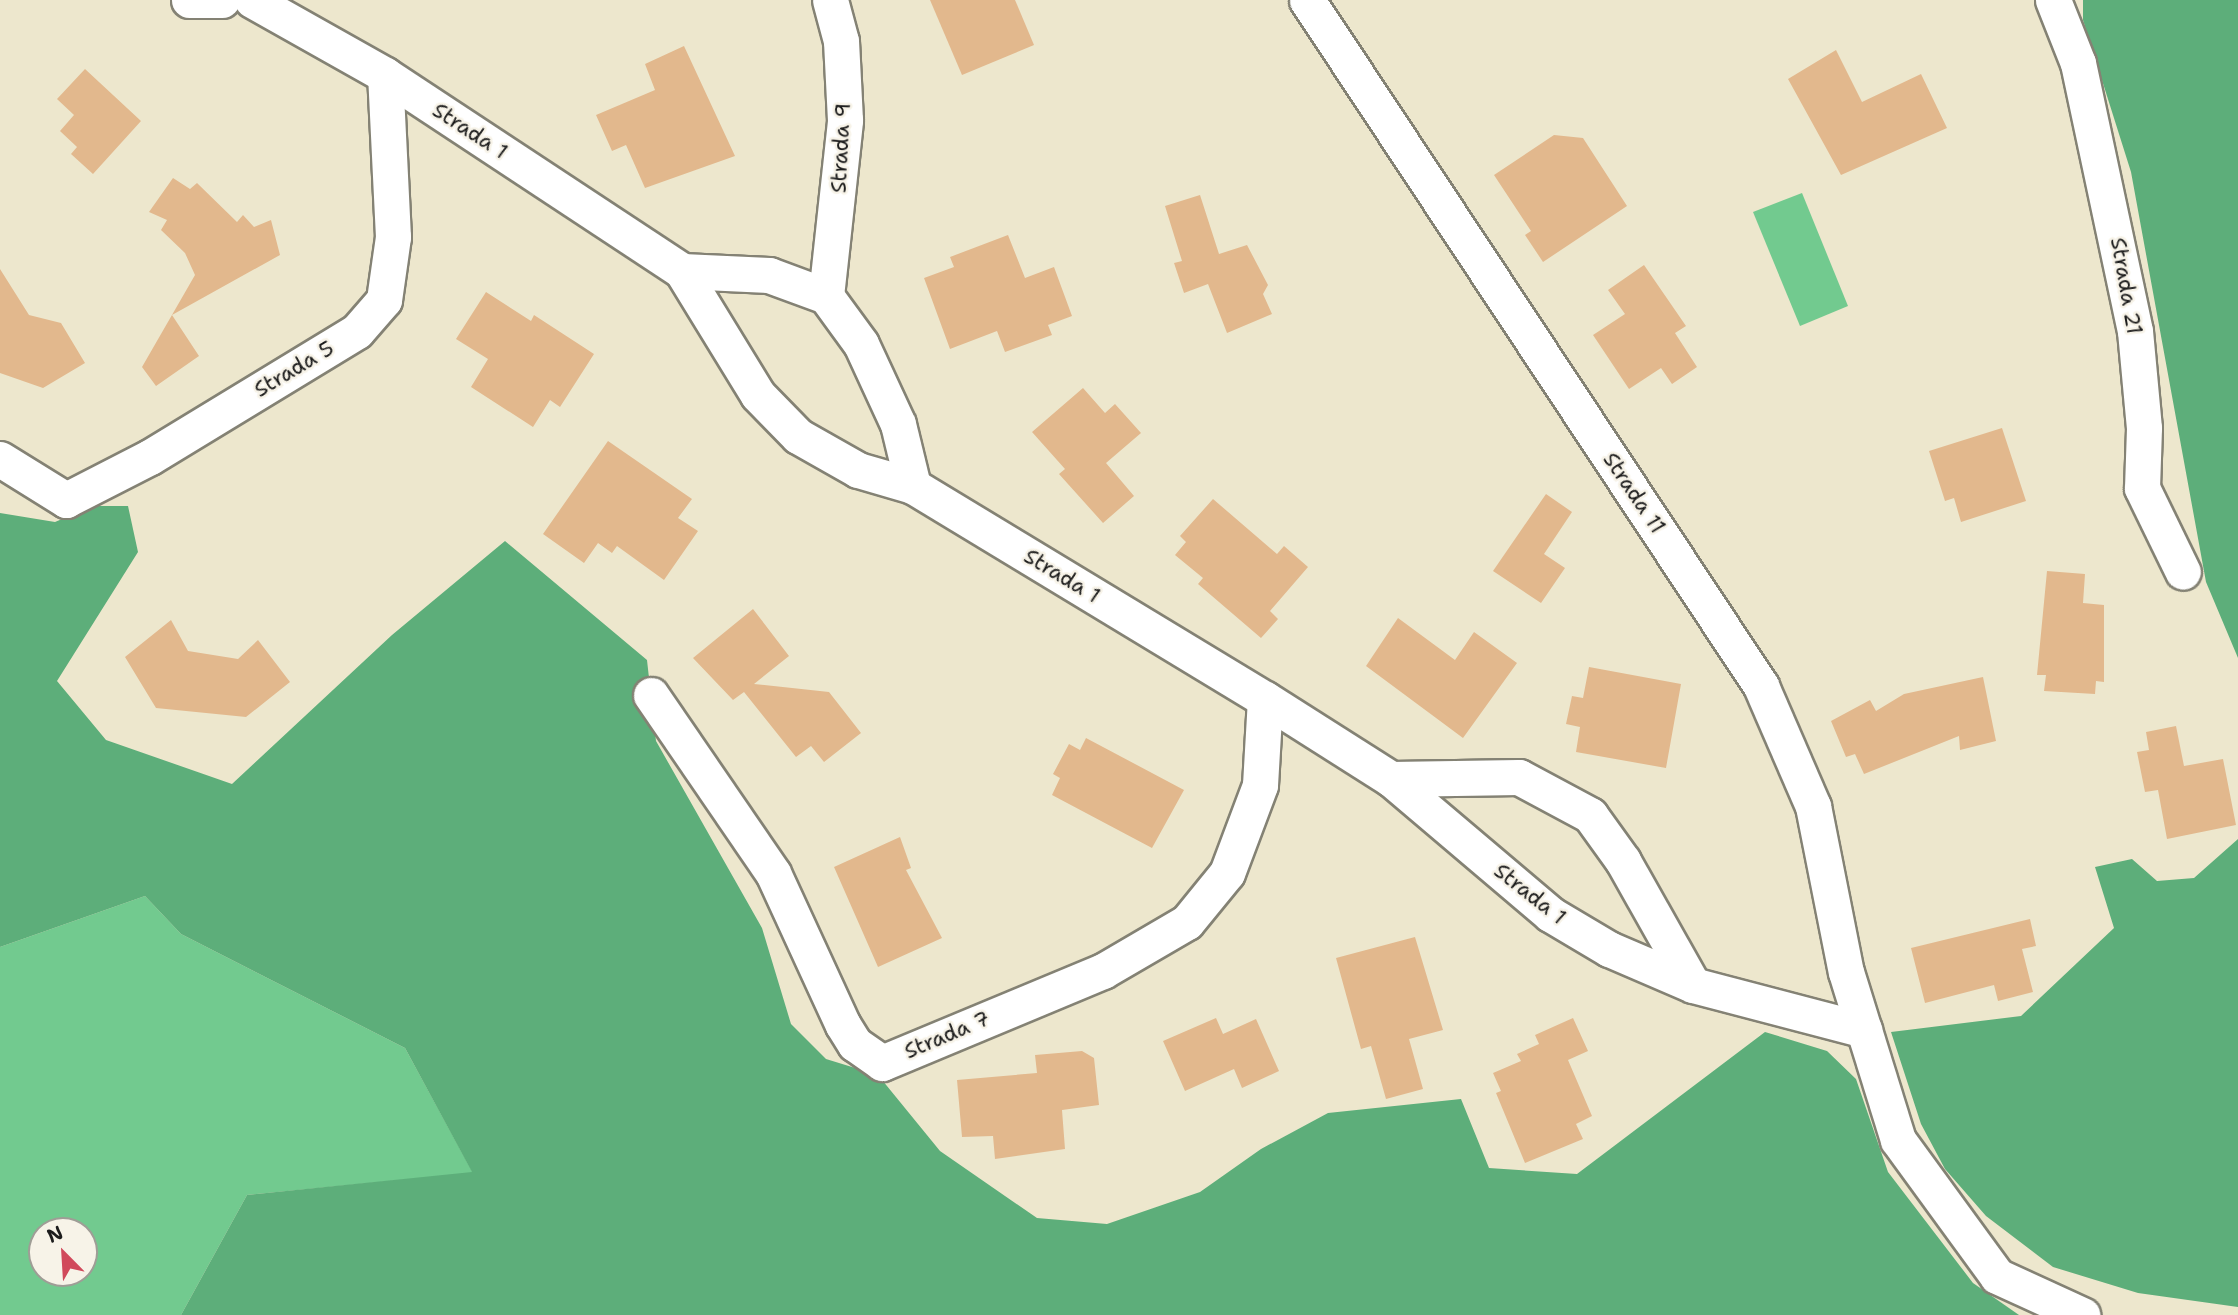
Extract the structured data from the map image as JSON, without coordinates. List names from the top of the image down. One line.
{"streets":{"street":["Strada 1","Strada 9","Strada 21","Strada 5","Strada 11","Strada 7"]},"crossings":[["Strada 1","Strada 5"],["Strada 1","Strada 11"],["Strada 1","Strada 7"]],"north":"top left"}
